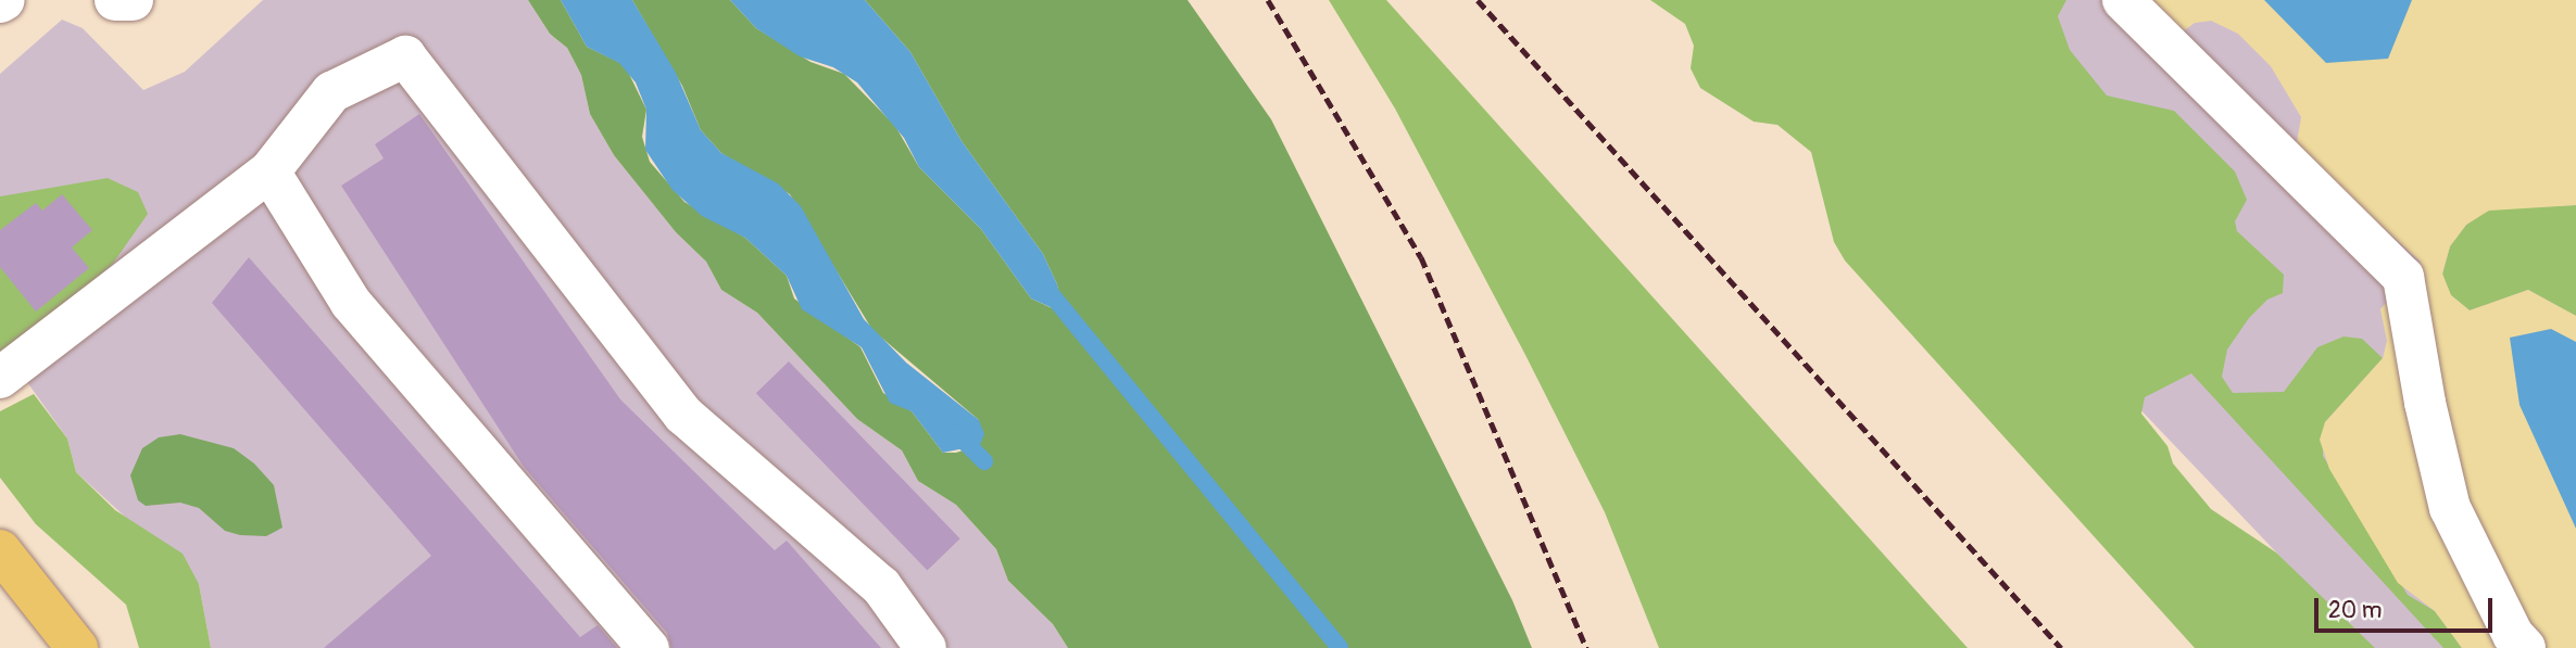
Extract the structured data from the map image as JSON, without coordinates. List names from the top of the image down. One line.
{"scale_bar":"20 m"}
